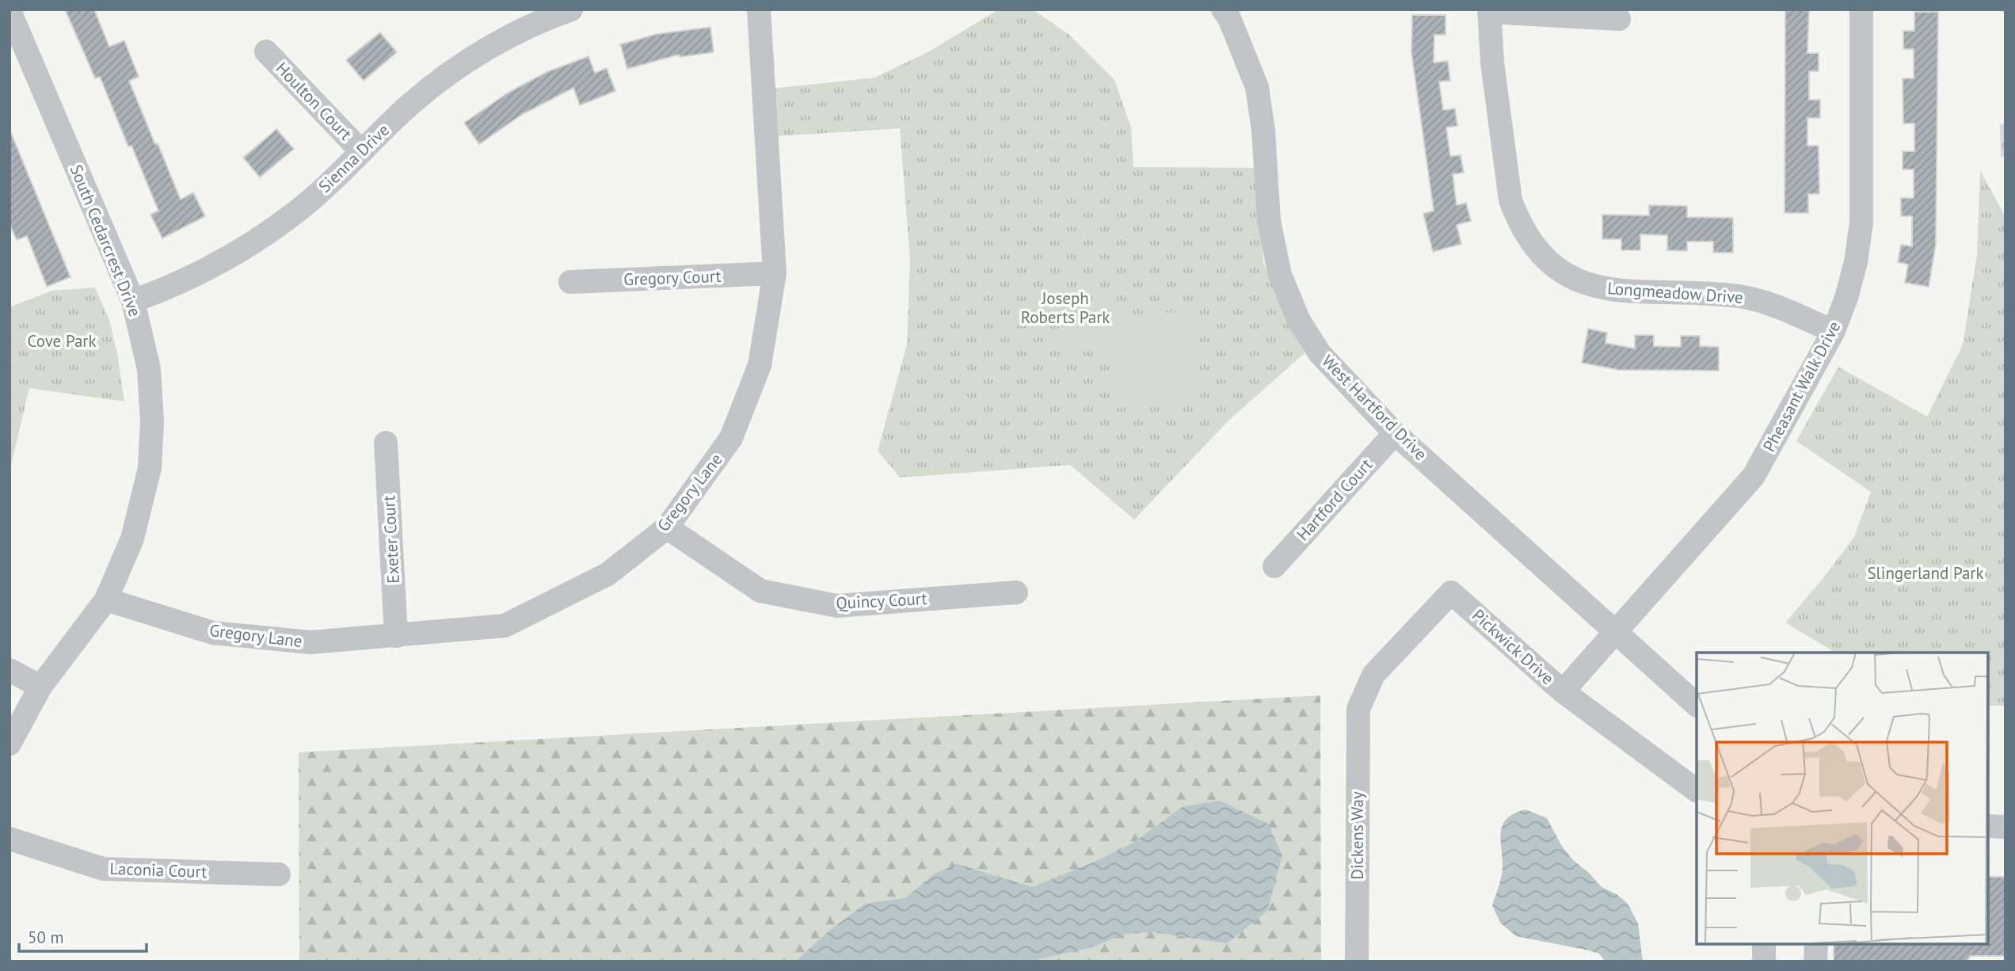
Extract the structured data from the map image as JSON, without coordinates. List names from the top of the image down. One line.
{"streets":{"street":["Houlton Court","Sienna Drive","South Cedarcrest Drive","Gregory Court","Longmeadow Drive","Pheasant Walk Drive","West Hartford Drive","Gregory Lane","Hartford Court","Exeter Court","Quincy Court","Pickwick Drive","Dickens Way","Laconia Court"]},"crossings":[["Houlton Court","Sienna Drive"],["Sienna Drive","South Cedarcrest Drive"],["South Cedarcrest Drive","Gregory Lane"],["Gregory Court","Gregory Lane"],["Longmeadow Drive","Pheasant Walk Drive"],["Pheasant Walk Drive","West Hartford Drive"],["Pheasant Walk Drive","Pickwick Drive"],["West Hartford Drive","Hartford Court"],["Gregory Lane","Exeter Court"],["Gregory Lane","Quincy Court"],["Pickwick Drive","Dickens Way"]],"parks":["Joseph Roberts Park","Cove Park","Slingerland Park"],"scale_bar":"50 m"}
